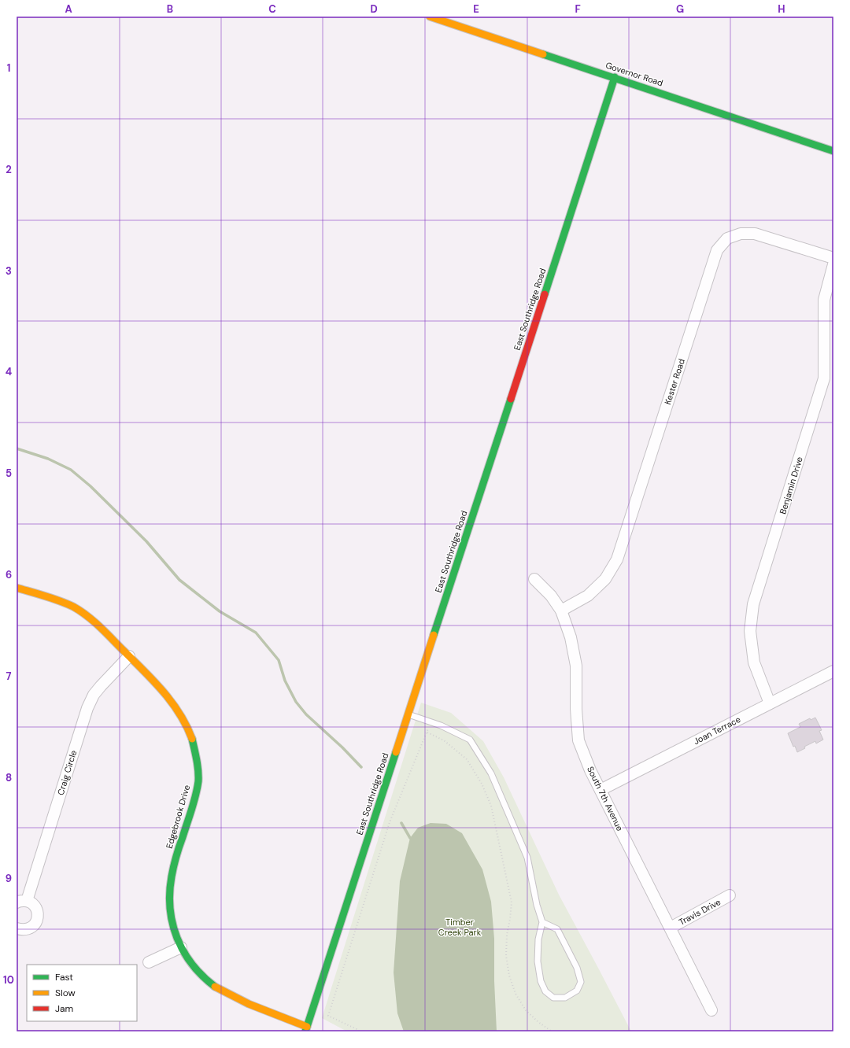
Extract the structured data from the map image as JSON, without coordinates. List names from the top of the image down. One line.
{"streets":{"street":["Governor Road","East Southridge Road","Kester Road","Benjamin Drive","Joan Terrace","Craig Circle","South 7th Avenue","Edgebrook Drive","Travis Drive"]},"crossings":[["Governor Road","East Southridge Road"],["East Southridge Road","Edgebrook Drive"],["Kester Road","South 7th Avenue"],["Benjamin Drive","Joan Terrace"],["Joan Terrace","South 7th Avenue"],["Craig Circle","Edgebrook Drive"],["South 7th Avenue","Travis Drive"]],"parks":["Timber Creek Park"],"legend":["Fast","Slow","Jam"],"grid":{"columns":["A","B","C","D","E","F","G","H"],"rows":["1","2","3","4","5","6","7","8","9","10"]}}
